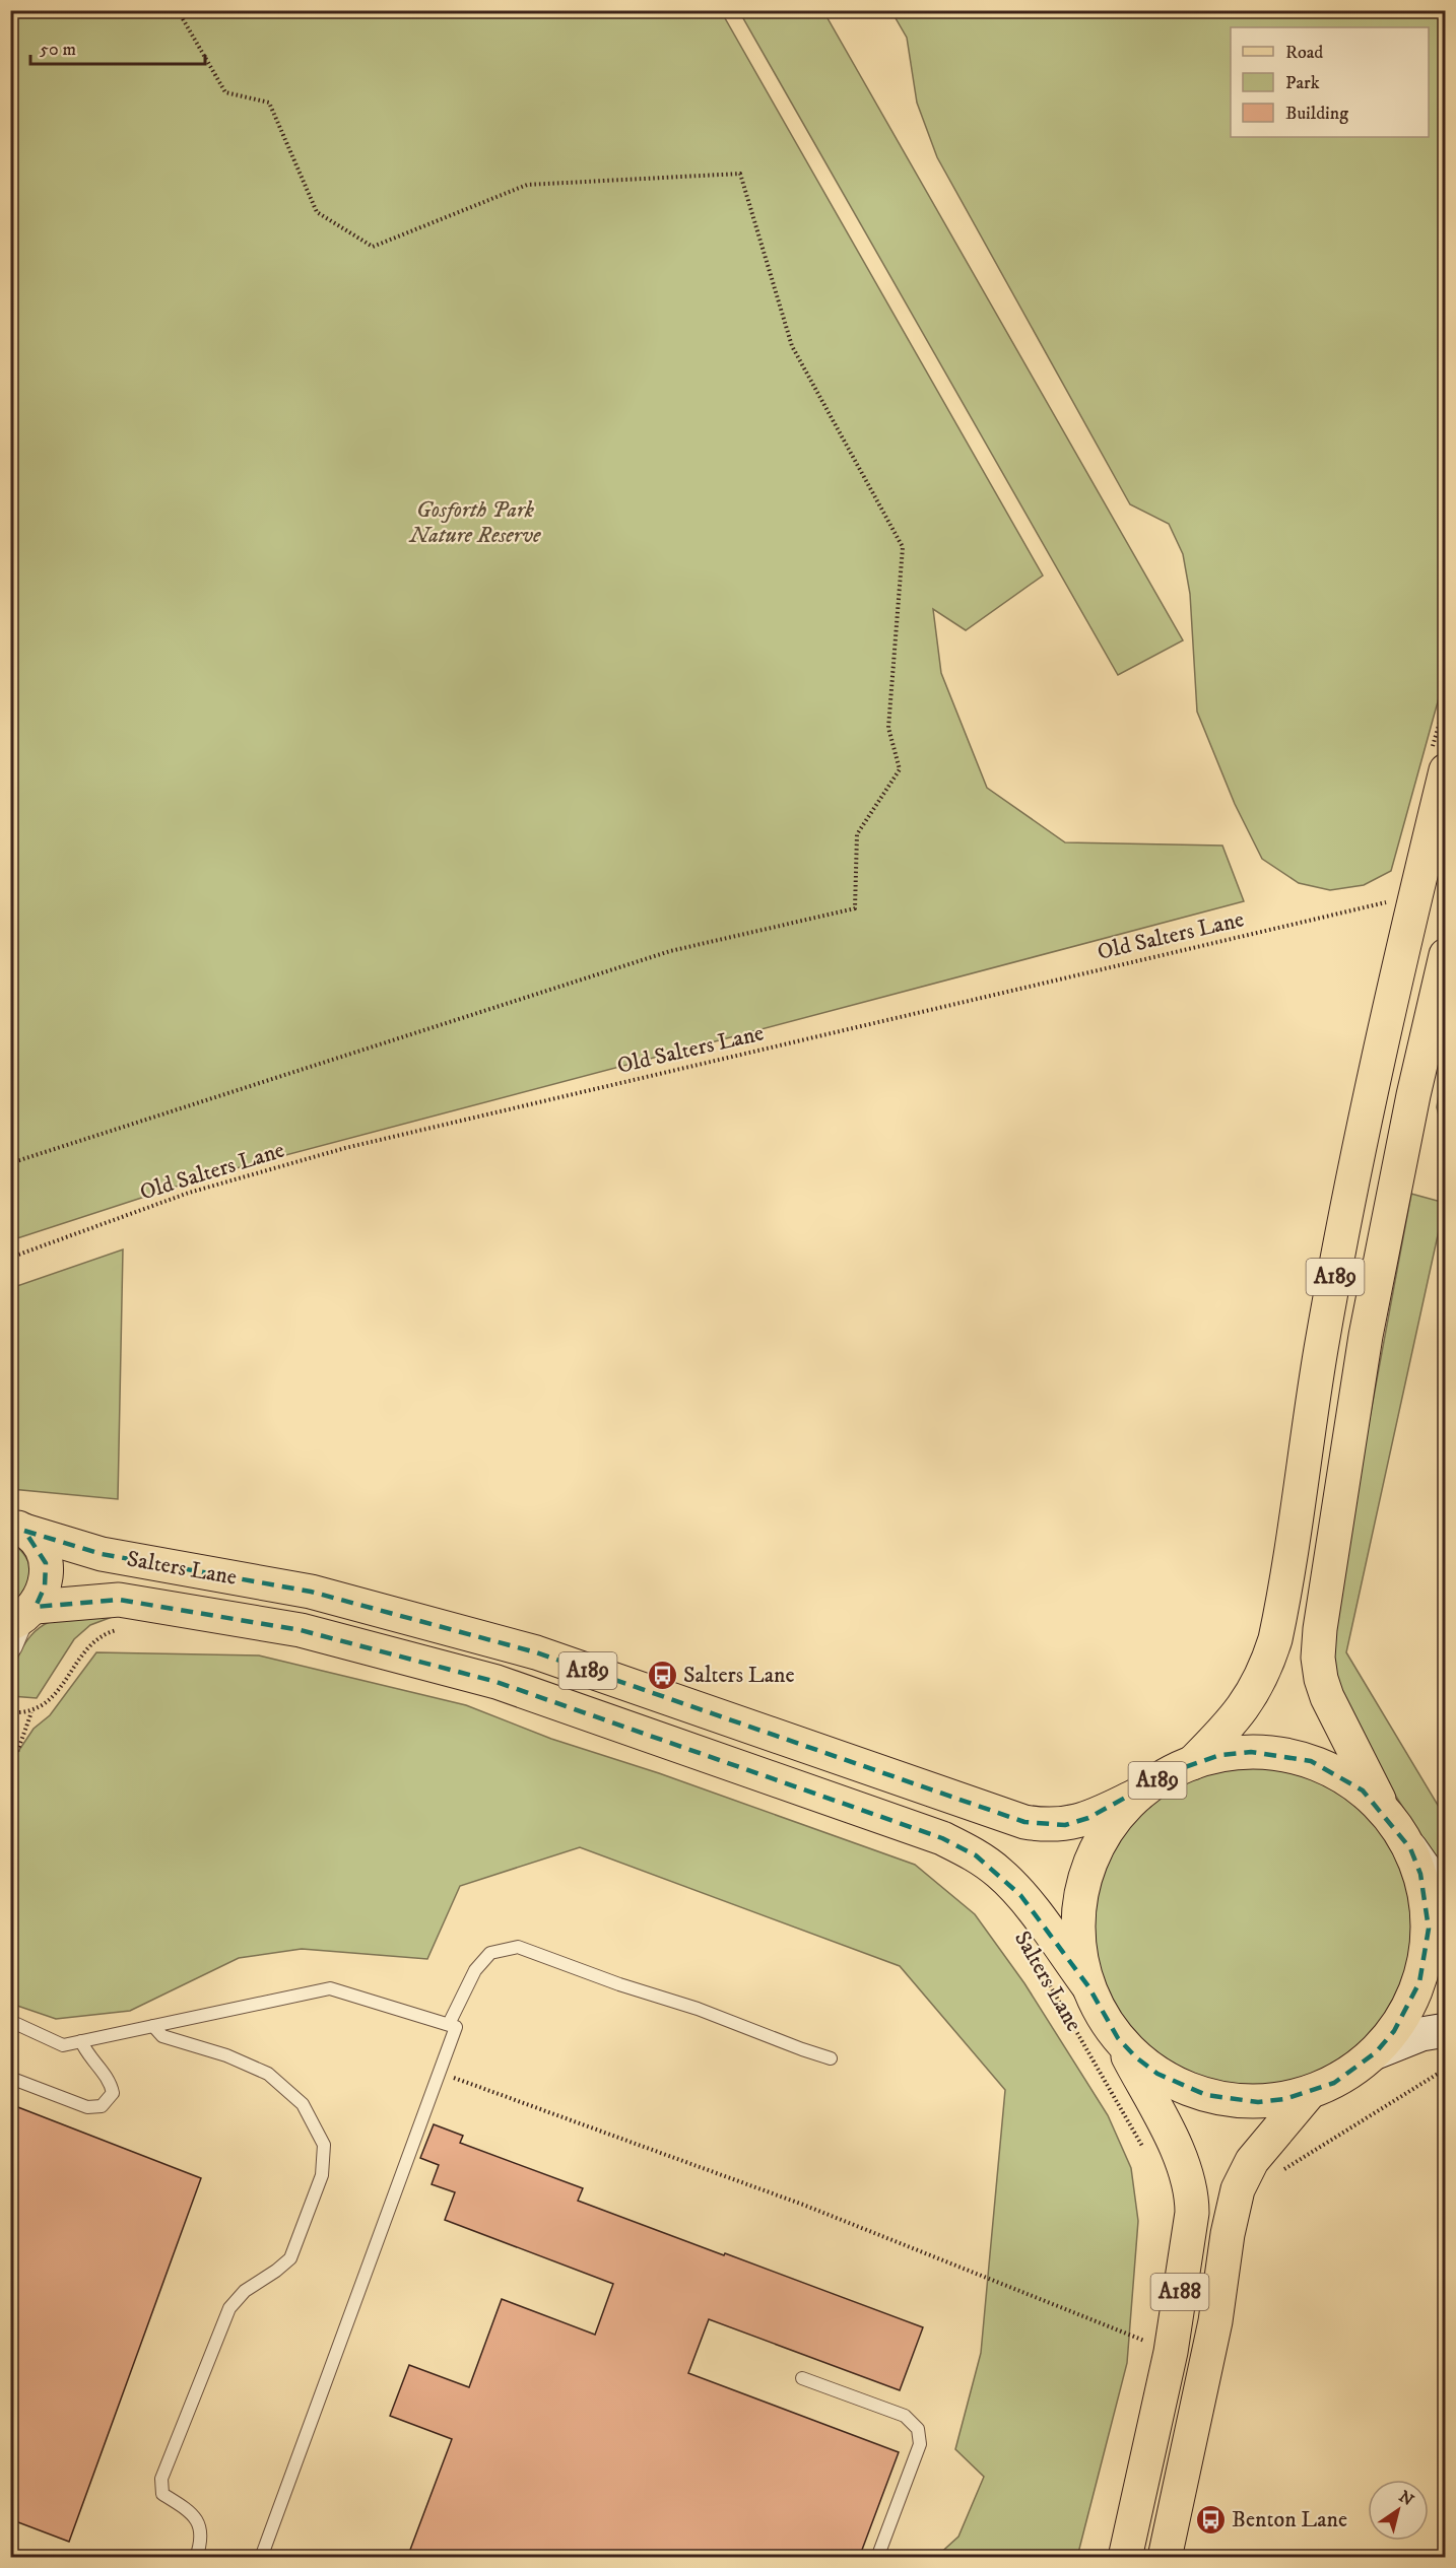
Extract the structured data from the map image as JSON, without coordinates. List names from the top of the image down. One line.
{"streets":{"main road":["A189","Salters Lane","A188"],"path":["Old Salters Lane"]},"crossings":[["A189","Salters Lane"],["A189","A188"]],"parks":["Gosforth Park Nature Reserve"],"places":{"bus stop":["Salters Lane","Benton Lane"]},"legend":["Road","Park","Building"],"scale_bar":"50 m","north":"top right"}
